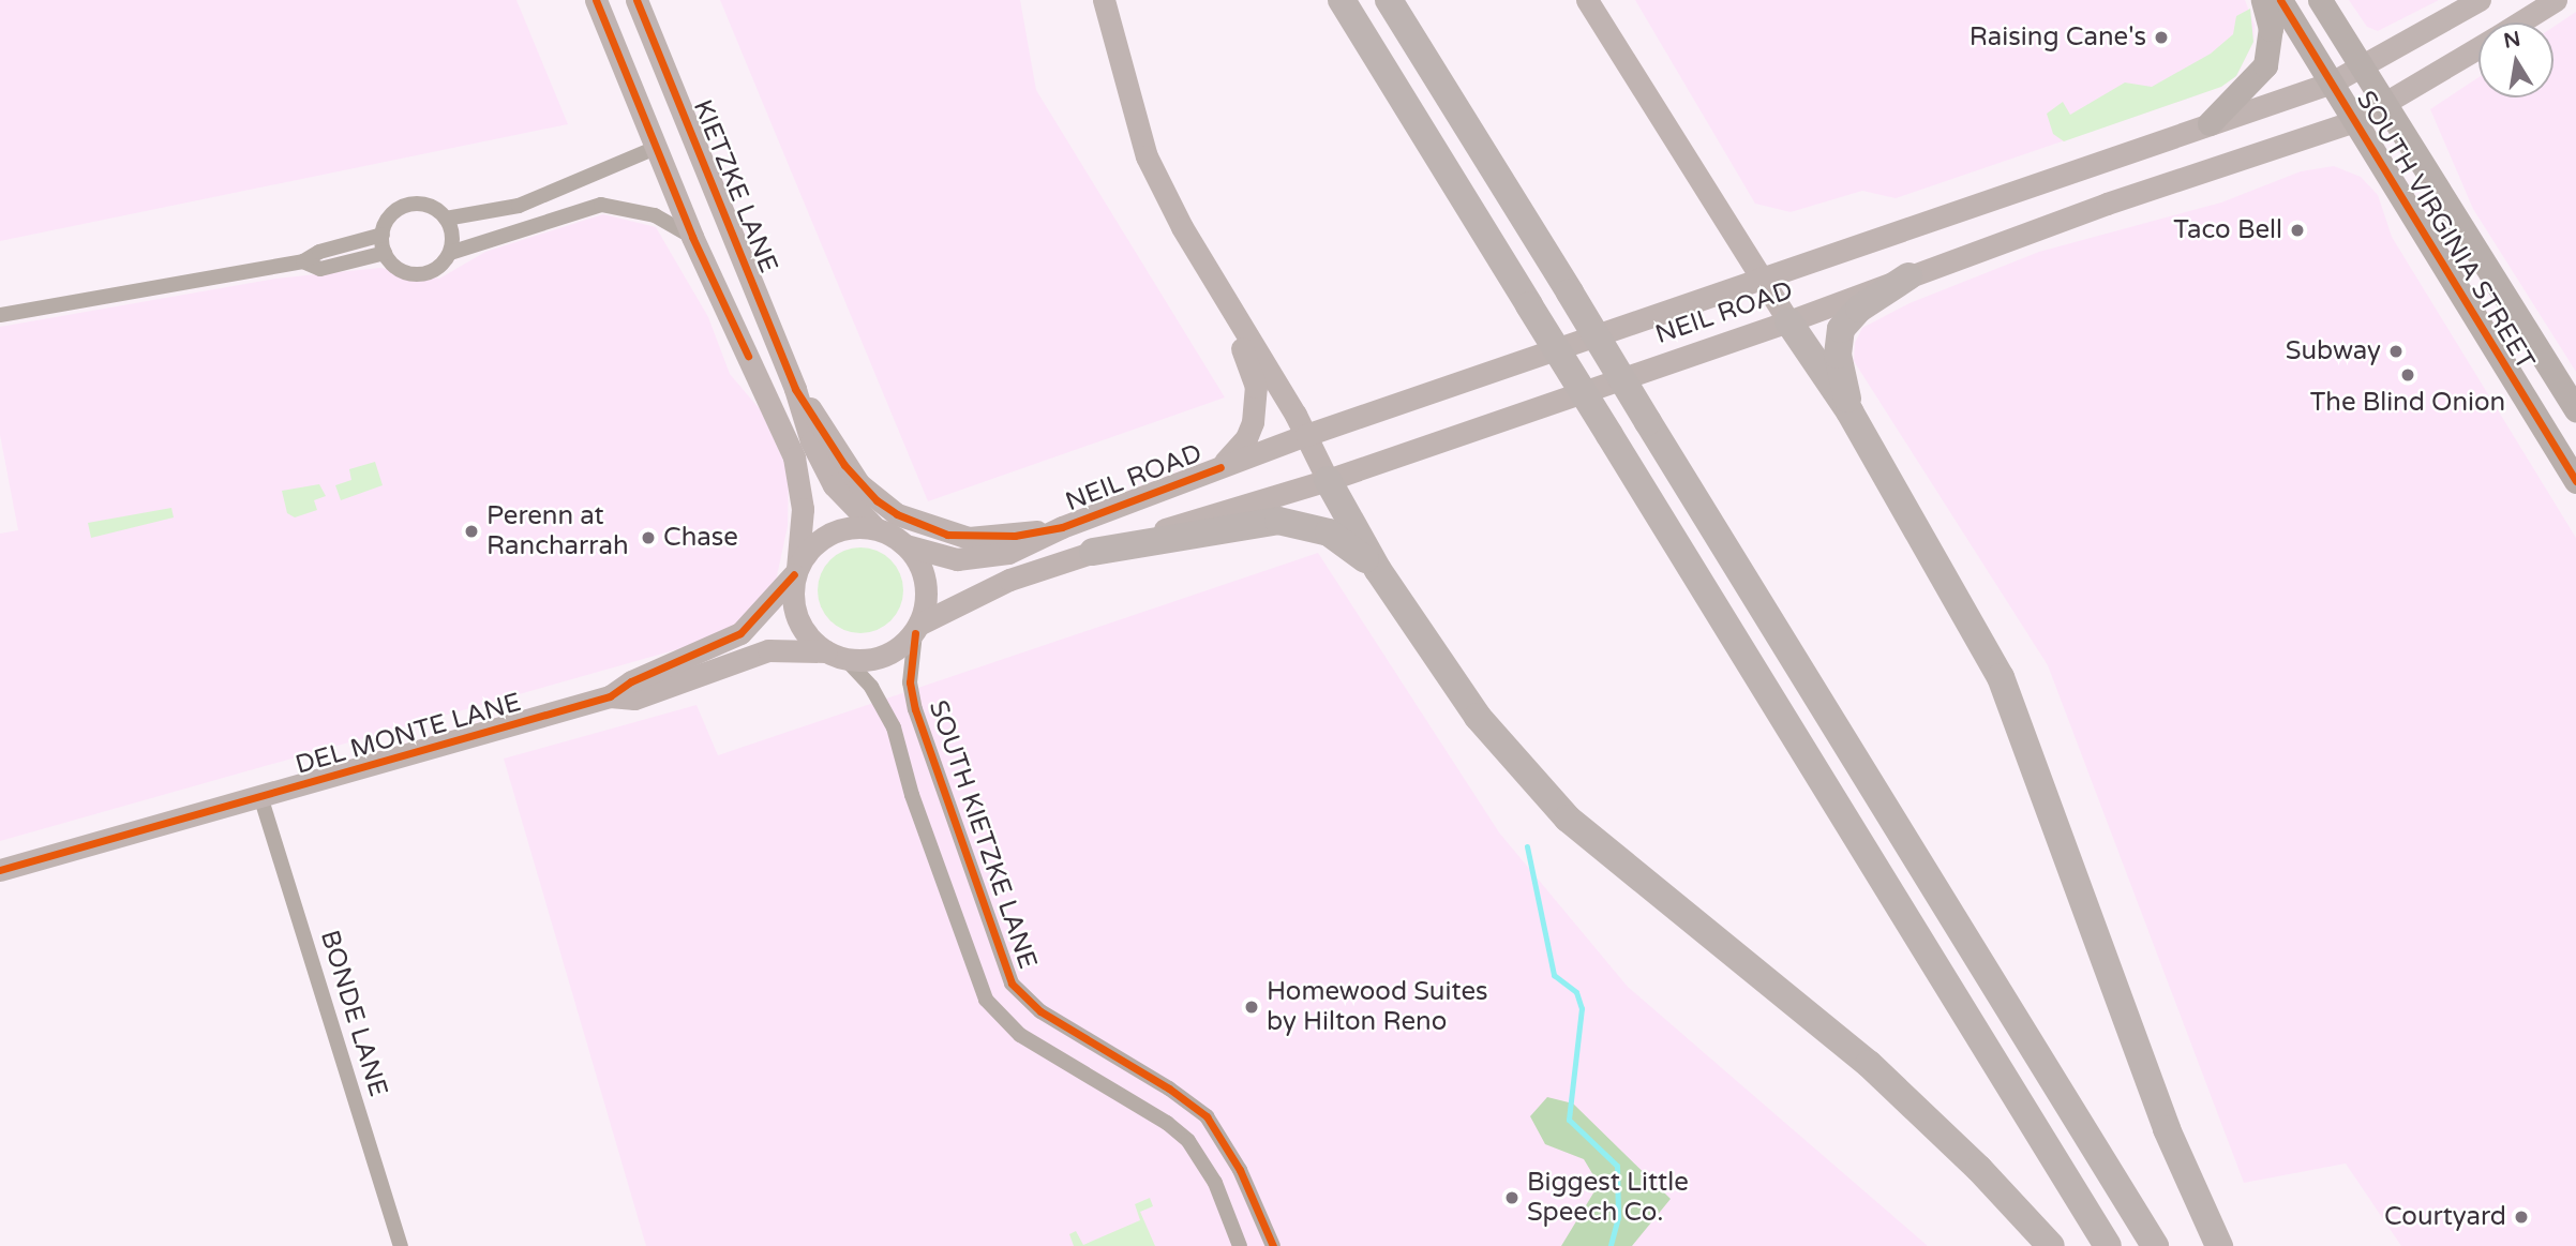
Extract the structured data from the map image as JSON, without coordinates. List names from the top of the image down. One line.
{"streets":{"main road":["KIETZKE LANE","SOUTH VIRGINIA STREET","NEIL ROAD","DEL MONTE LANE"],"street":["SOUTH KIETZKE LANE","BONDE LANE"]},"crossings":[["KIETZKE LANE","NEIL ROAD"],["KIETZKE LANE","DEL MONTE LANE"],["KIETZKE LANE","SOUTH KIETZKE LANE"],["SOUTH VIRGINIA STREET","NEIL ROAD"],["NEIL ROAD","DEL MONTE LANE"],["NEIL ROAD","SOUTH KIETZKE LANE"],["DEL MONTE LANE","SOUTH KIETZKE LANE"],["DEL MONTE LANE","BONDE LANE"]],"places":["Raising Cane's","Taco Bell","Subway","The Blind Onion","Perenn at Rancharrah","Chase","Homewood Suites by Hilton Reno","Biggest Little Speech Co.","Courtyard"],"north":"top"}
